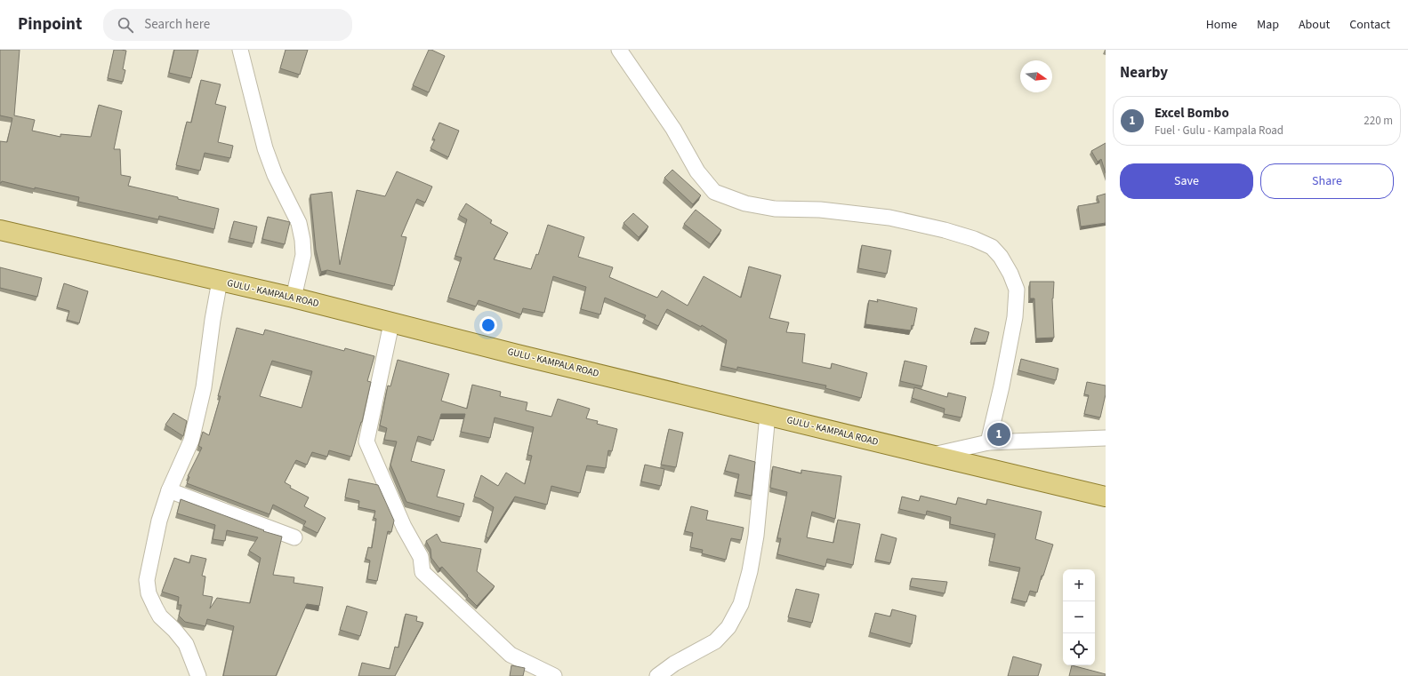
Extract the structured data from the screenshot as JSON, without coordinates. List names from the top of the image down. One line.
{"streets":{"main road":["GULU - KAMPALA ROAD"]},"north":"right","page":{"header":"Pinpoint","search":"Search here","nav":["Home","Map","About","Contact"],"heading":"Nearby","list":[{"mark":"1","name":"Excel Bombo","note":"Fuel · Gulu - Kampala Road","value":"220 m"}],"buttons":["Save","Share"],"pins":"1","map_buttons":["+","−"]}}
